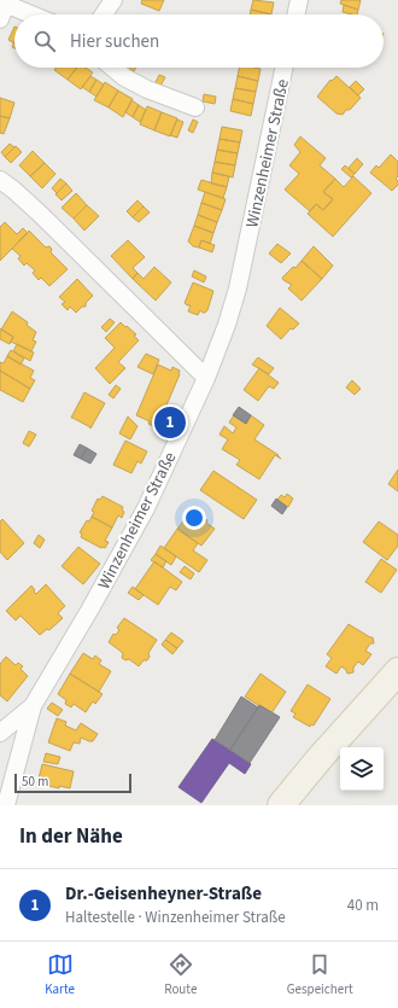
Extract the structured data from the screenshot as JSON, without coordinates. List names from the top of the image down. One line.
{"streets":{"street":["Winzenheimer Straße"]},"scale_bar":"50 m","page":{"search":"Hier suchen","pins":"1","scale":"50 m","heading":"In der Nähe","list":[{"mark":"1","name":"Dr.-Geisenheyner-Straße","note":"Haltestelle · Winzenheimer Straße","value":"40 m"}],"nav":["Karte","Route","Gespeichert"]}}
